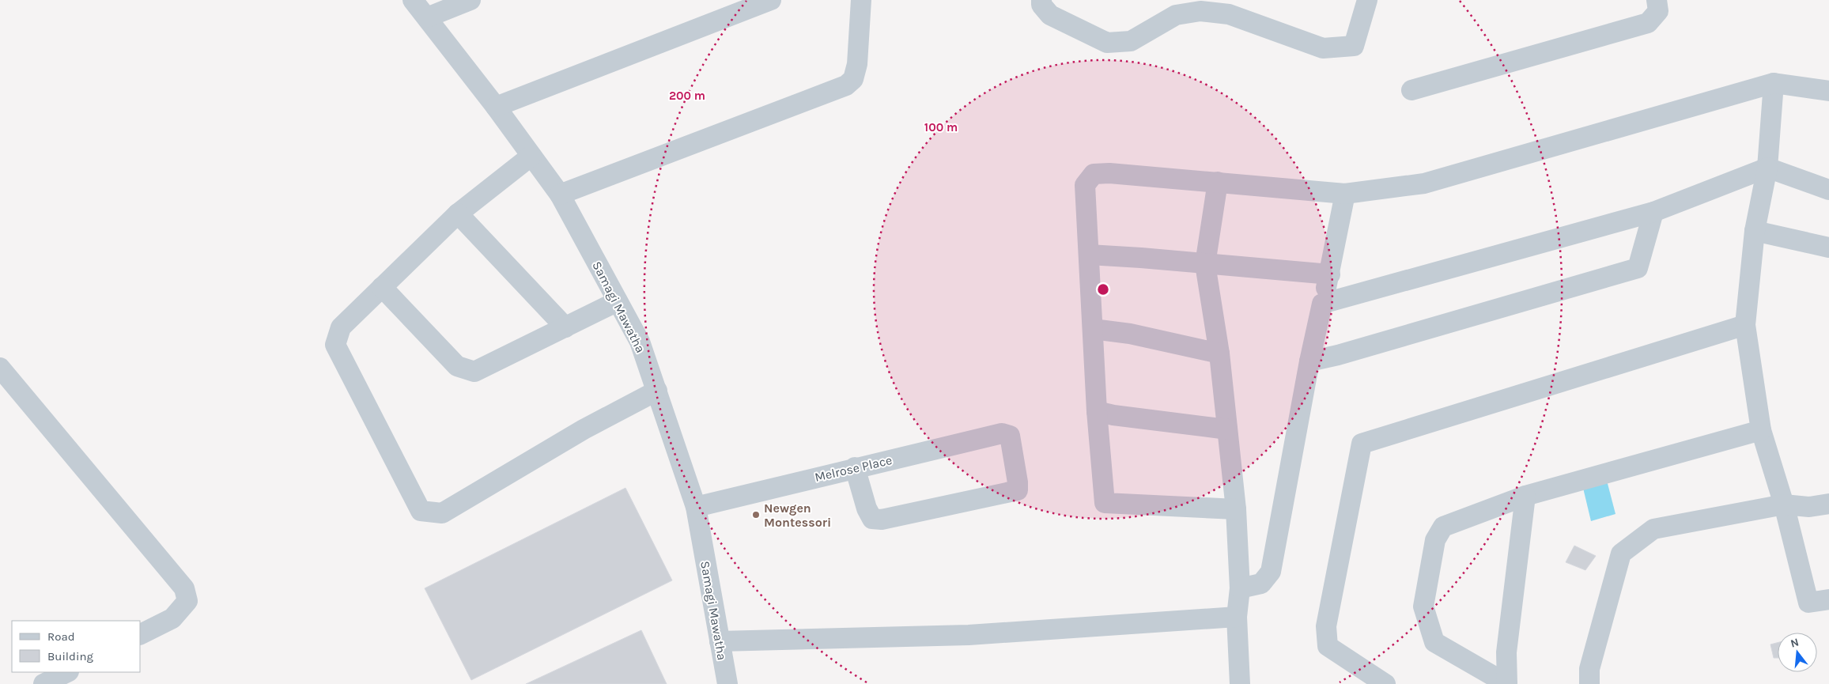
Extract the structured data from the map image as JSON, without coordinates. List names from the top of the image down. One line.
{"streets":{"street":["Samagi Mawatha","Melrose Place"]},"crossings":[["Samagi Mawatha","Melrose Place"]],"places":["Newgen Montessori"],"legend":["Road","Building"],"north":"top","rings":["200 m","100 m"]}
